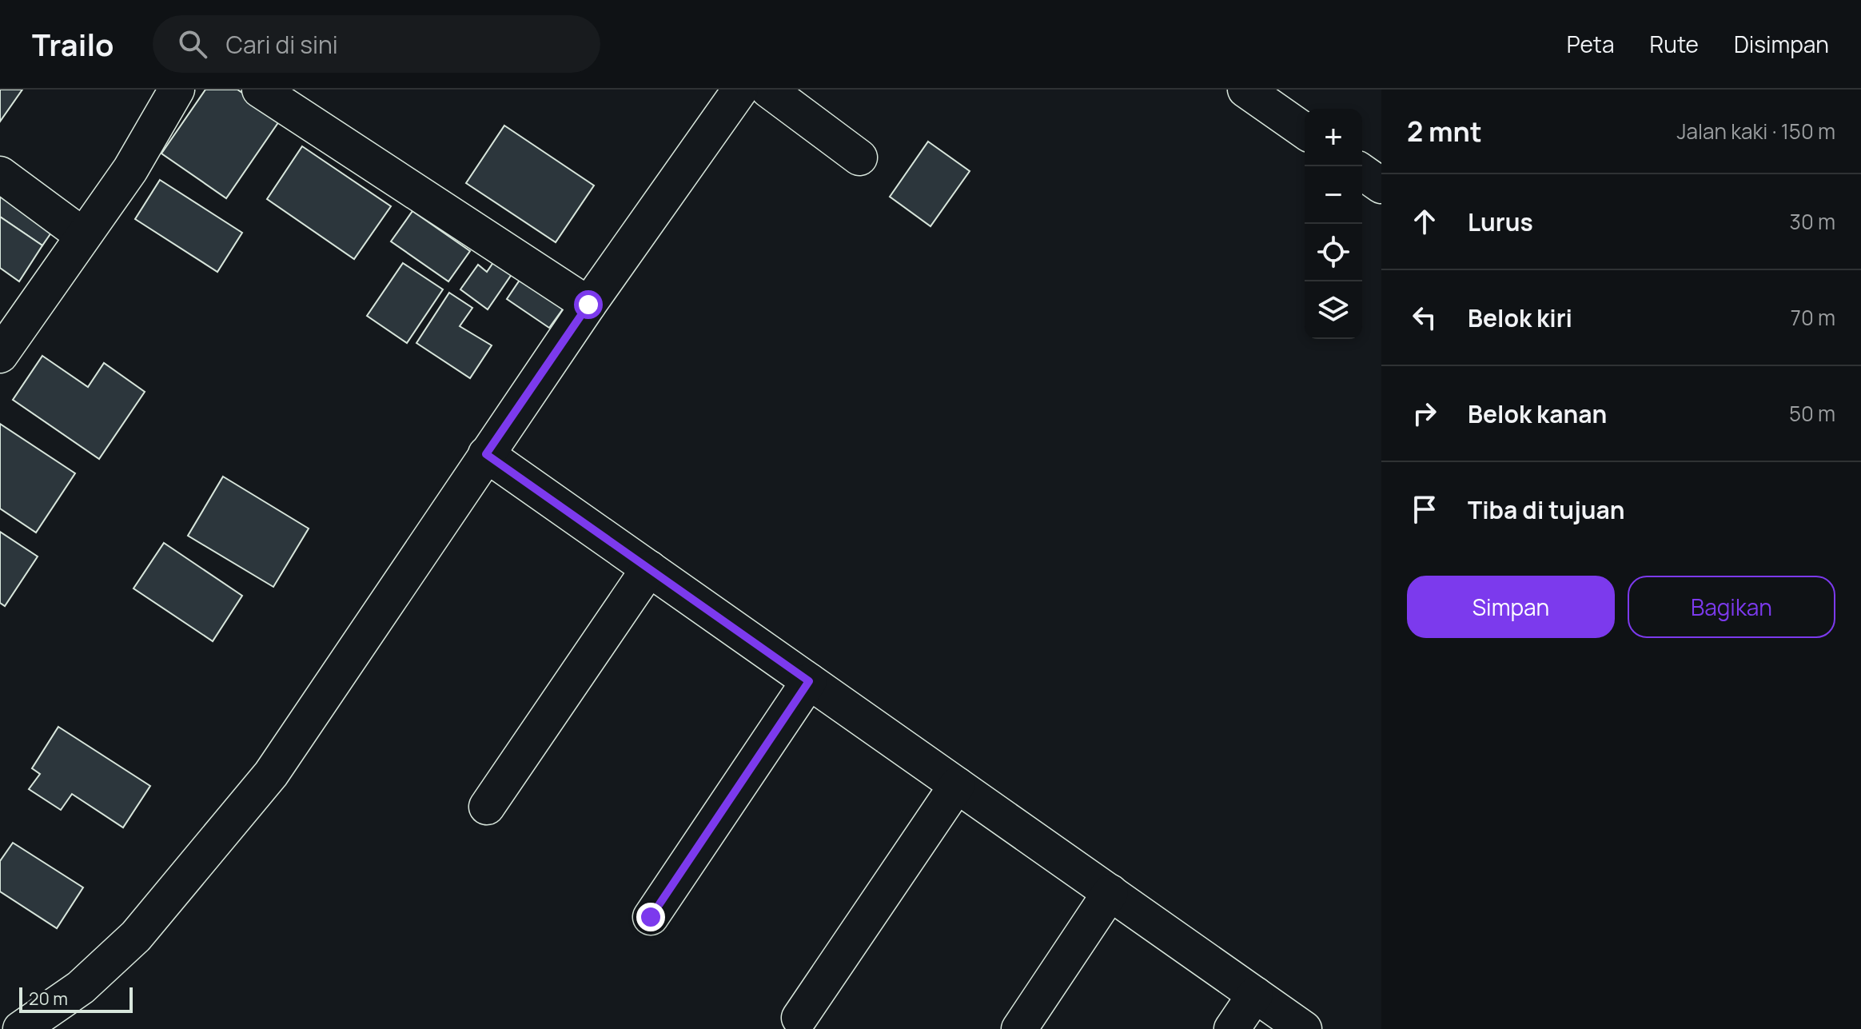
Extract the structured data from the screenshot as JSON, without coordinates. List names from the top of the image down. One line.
{"scale_bar":"20 m","page":{"header":"Trailo","search":"Cari di sini","nav":["Peta","Rute","Disimpan"],"heading":["2 mnt","Jalan kaki · 150 m"],"map_buttons":["+","−"],"list":[["Lurus","30 m"],["Belok kiri","70 m"],["Belok kanan","50 m"],"Tiba di tujuan"],"buttons":["Simpan","Bagikan"],"scale":"20 m"}}
